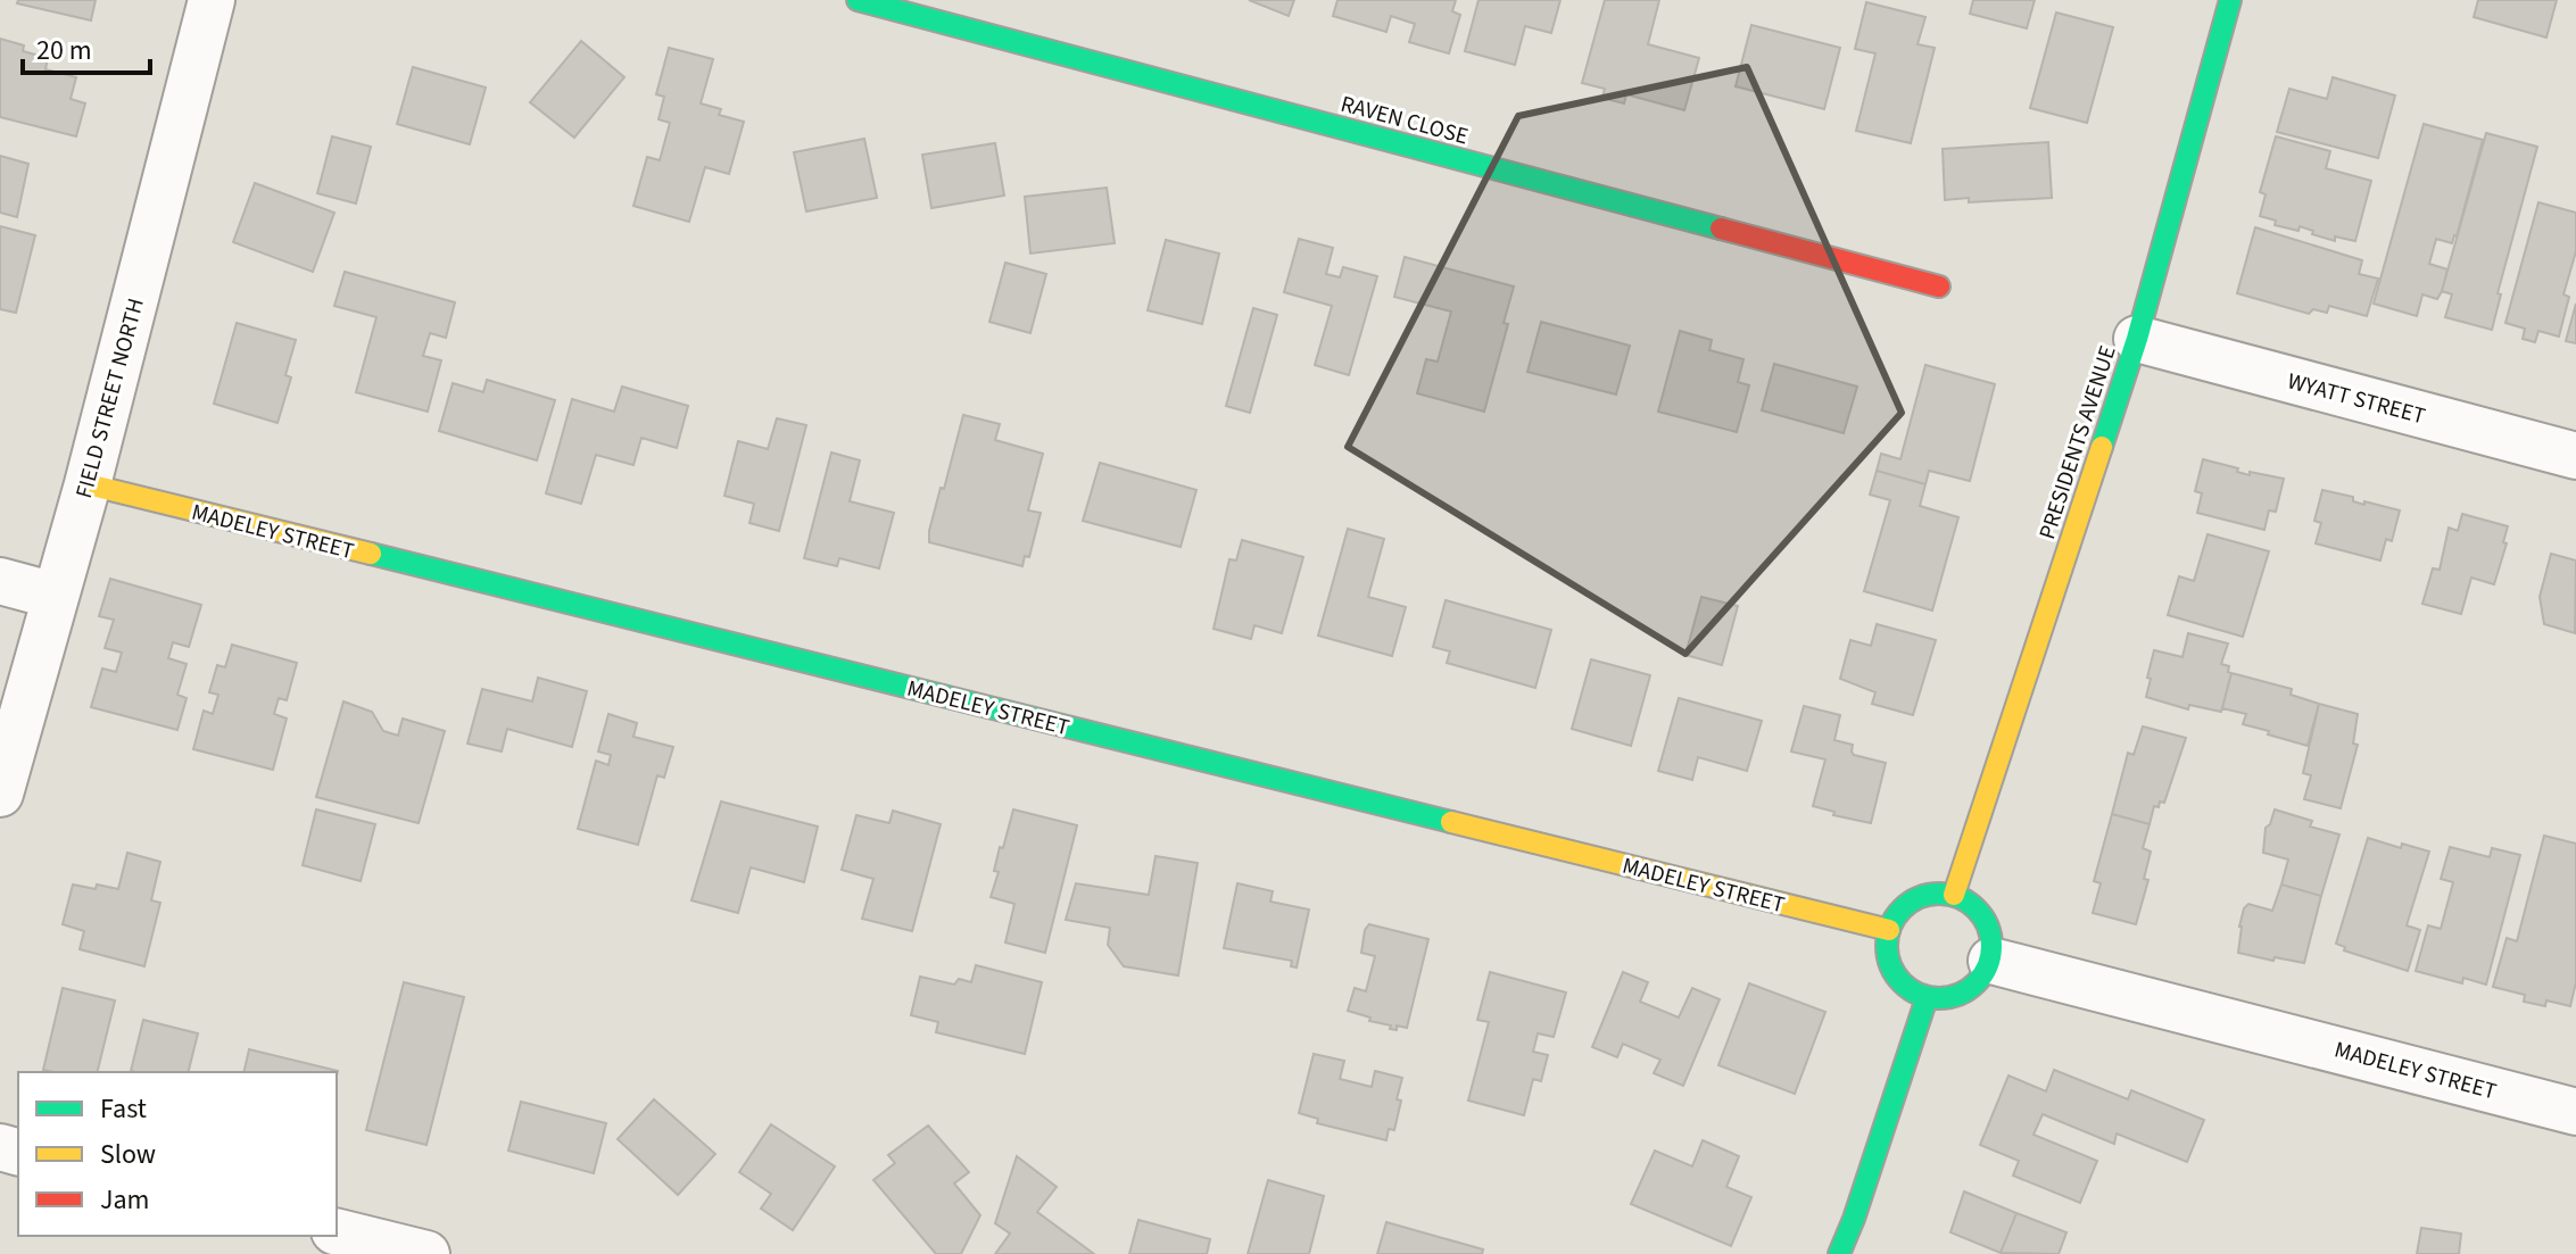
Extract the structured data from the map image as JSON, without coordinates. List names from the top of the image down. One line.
{"streets":{"street":["RAVEN CLOSE","FIELD STREET NORTH","WYATT STREET","PRESIDENTS AVENUE","MADELEY STREET"]},"crossings":[["FIELD STREET NORTH","MADELEY STREET"],["WYATT STREET","PRESIDENTS AVENUE"],["PRESIDENTS AVENUE","MADELEY STREET"]],"legend":["Fast","Slow","Jam"],"scale_bar":"20 m"}
